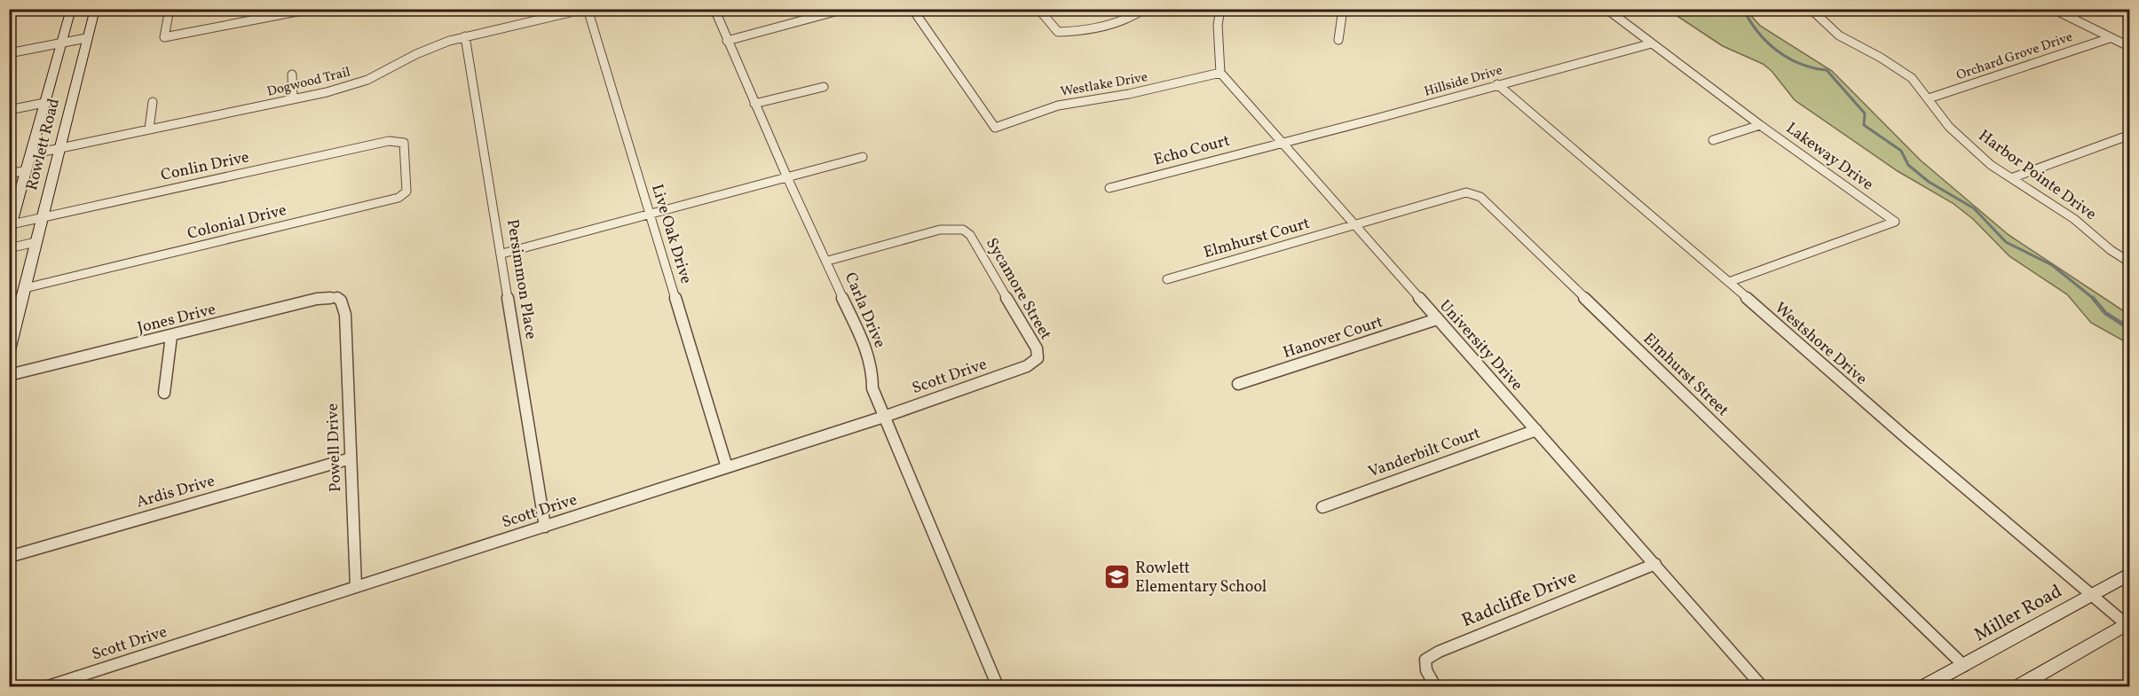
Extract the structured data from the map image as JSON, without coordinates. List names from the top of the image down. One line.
{"streets":{"main road":["Rowlett Road","Miller Road"],"street":["Orchard Grove Drive","Hillside Drive","Dogwood Trail","Westlake Drive","Echo Court","Lakeway Drive","Conlin Drive","Harbor Pointe Drive","Colonial Drive","Live Oak Drive","Elmhurst Court","Persimmon Place","Sycamore Street","Carla Drive","Jones Drive","Hanover Court","Westshore Drive","University Drive","Elmhurst Street","Scott Drive","Powell Drive","Vanderbilt Court","Ardis Drive","Radcliffe Drive"]},"crossings":[["Orchard Grove Drive","Harbor Pointe Drive"],["Hillside Drive","Echo Court"],["Hillside Drive","Lakeway Drive"],["Hillside Drive","Westshore Drive"],["Hillside Drive","University Drive"],["Dogwood Trail","Rowlett Road"],["Dogwood Trail","Live Oak Drive"],["Dogwood Trail","Persimmon Place"],["Westlake Drive","University Drive"],["Rowlett Road","Conlin Drive"],["Rowlett Road","Colonial Drive"],["Echo Court","University Drive"],["Lakeway Drive","Westshore Drive"],["Conlin Drive","Colonial Drive"],["Live Oak Drive","Scott Drive"],["Elmhurst Court","University Drive"],["Elmhurst Court","Elmhurst Street"],["Persimmon Place","Scott Drive"],["Sycamore Street","Carla Drive"],["Sycamore Street","Scott Drive"],["Carla Drive","Scott Drive"],["Jones Drive","Powell Drive"],["Hanover Court","University Drive"],["Westshore Drive","Miller Road"],["University Drive","Elmhurst Street"],["University Drive","Vanderbilt Court"],["University Drive","Radcliffe Drive"],["Elmhurst Street","Miller Road"],["Scott Drive","Powell Drive"],["Powell Drive","Ardis Drive"]],"places":{"school or university":["Rowlett Elementary School"]}}
